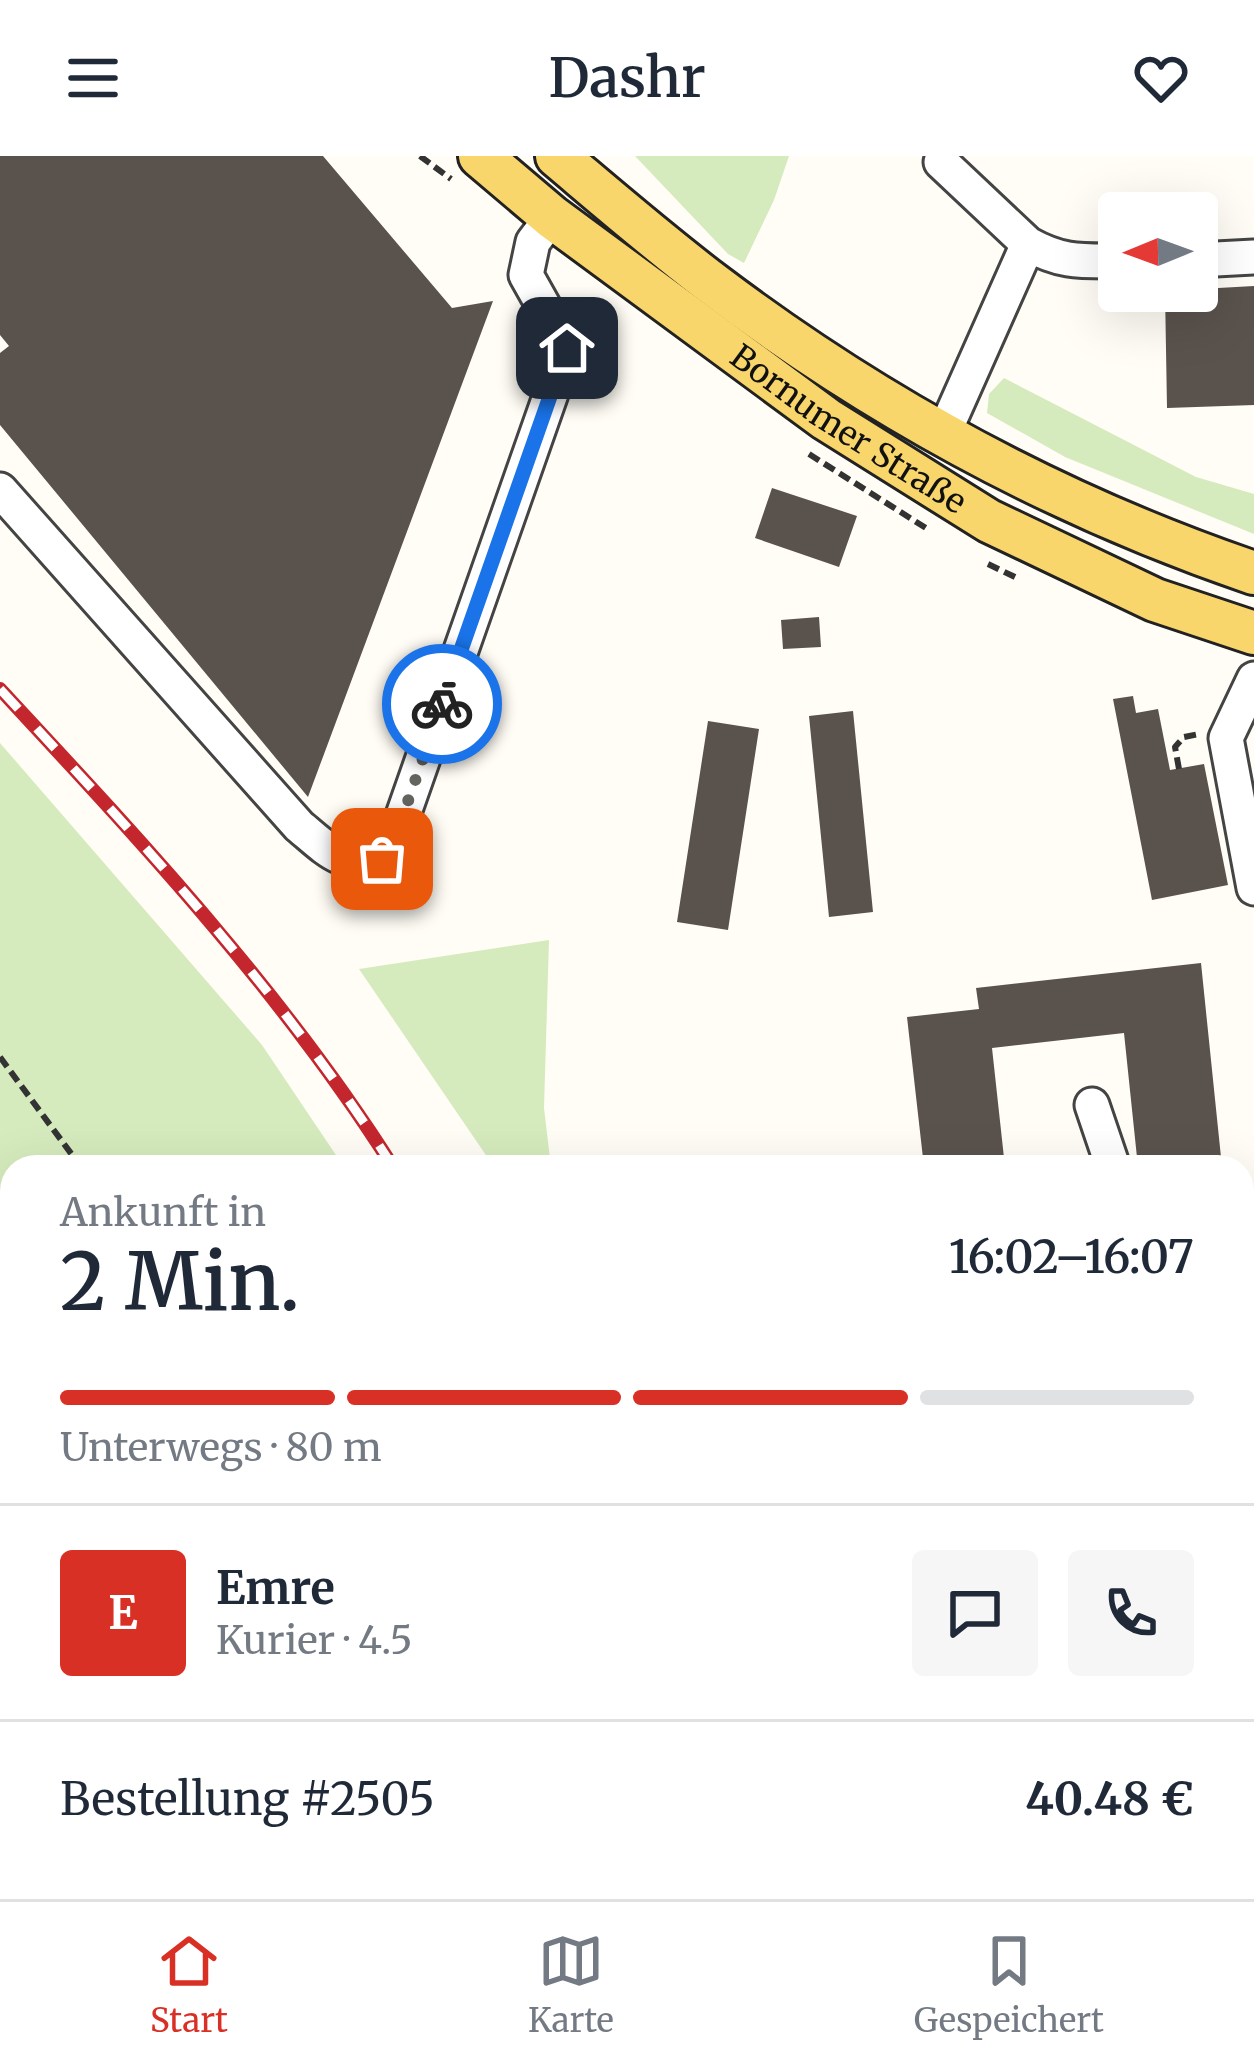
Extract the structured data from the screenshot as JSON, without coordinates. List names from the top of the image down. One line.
{"streets":{"main road":["Bornumer Straße"]},"north":"left","page":{"header":"Dashr","heading":["2 Min.","Ankunft in","16:02–16:07"],"panel":["Emre","Kurier · 4.5","Bestellung #2505","40.48 €"],"bar":"Unterwegs · 80 m","round":"E","tabs":["Start","Karte","Gespeichert"]}}
